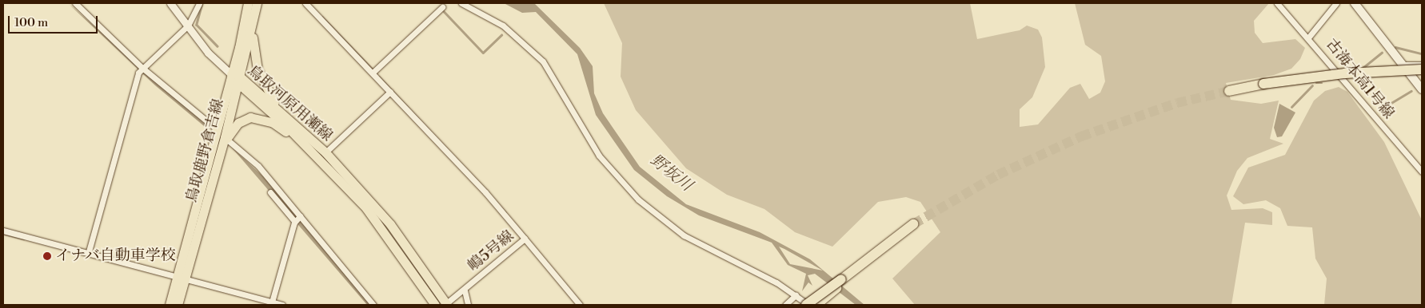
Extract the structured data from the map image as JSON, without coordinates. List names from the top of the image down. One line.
{"streets":{"main road":["鳥取河原用瀬線","鳥取鹿野倉吉線"],"street":["古海本高1号線","嶋5号線"]},"crossings":[["鳥取河原用瀬線","鳥取鹿野倉吉線"],["鳥取河原用瀬線","嶋5号線"]],"water":["野坂川"],"places":["イナバ自動車学校"],"scale_bar":"100 m"}
